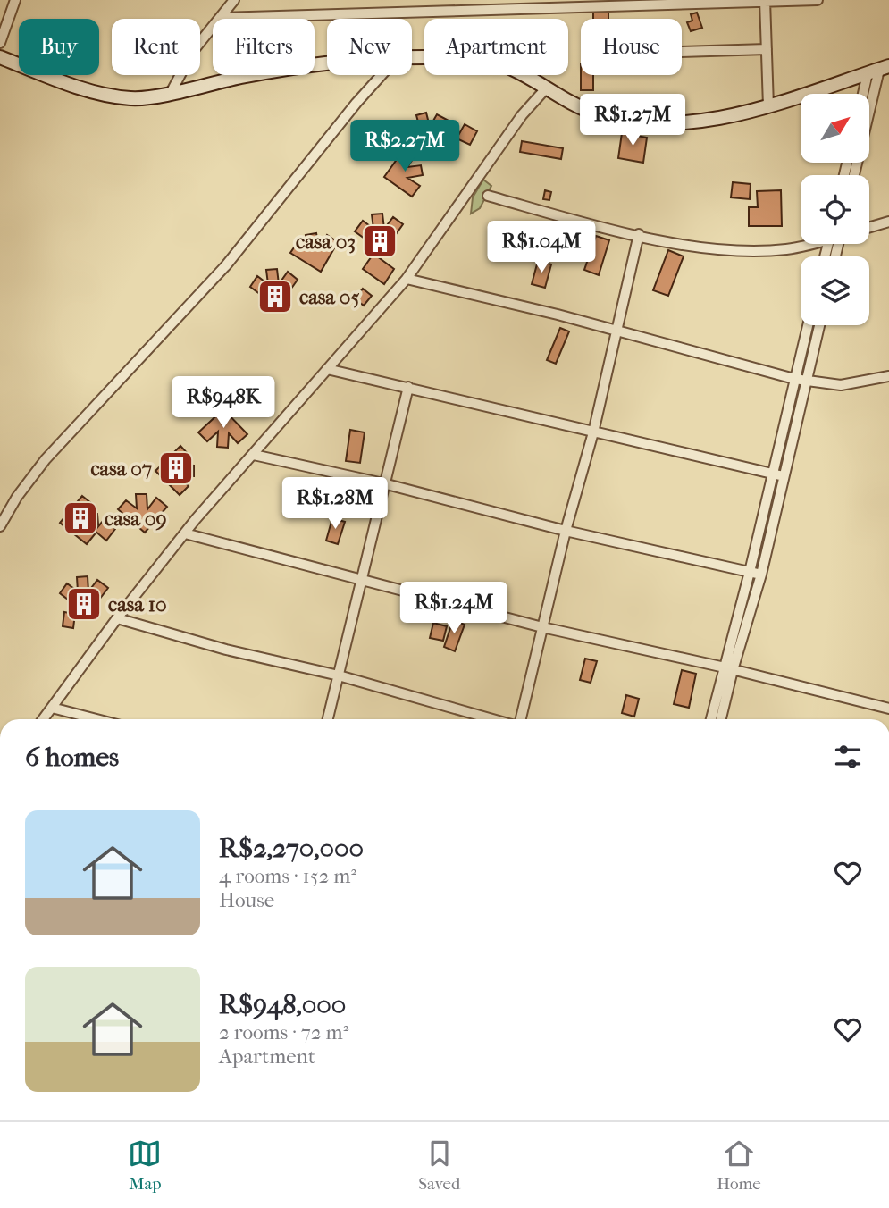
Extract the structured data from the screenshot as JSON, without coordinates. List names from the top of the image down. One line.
{"places":{"building":["casa 03","casa 05","casa 07","casa 09","casa 10"]},"north":"top right","page":{"chip":["Buy","Rent","Filters","New","Apartment","House"],"price":["R$1.27M","R$2.27M","R$1.04M","R$948K","R$1.28M","R$1.24M"],"heading":"6 homes","list":[{"name":"R$2,270,000","note":"4 rooms · 152 m² · House"},{"name":"R$948,000","note":"2 rooms · 72 m² · Apartment"}],"tabs":["Map","Saved","Home"]}}
